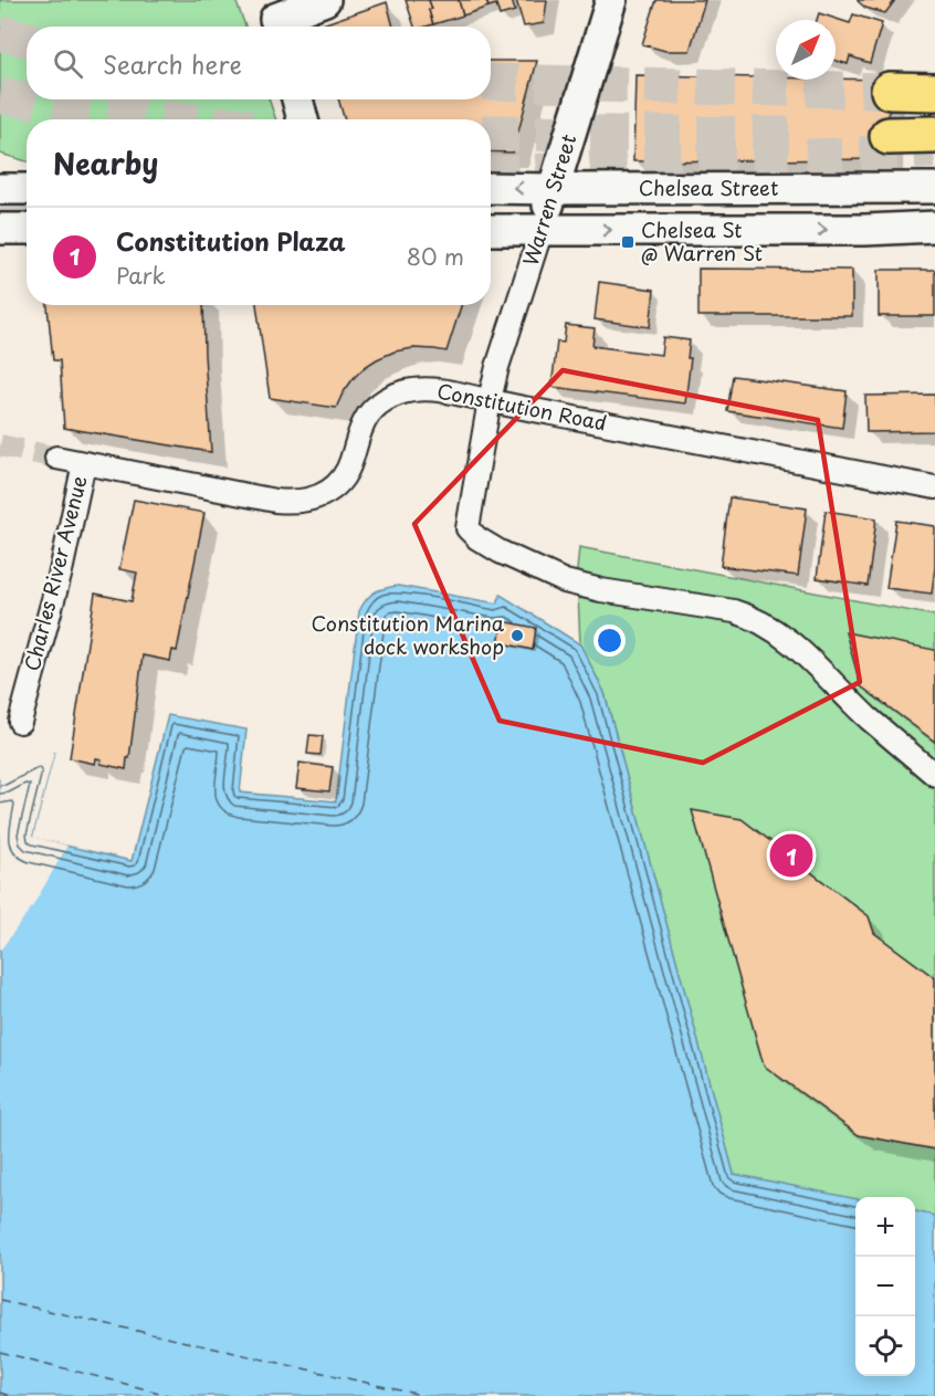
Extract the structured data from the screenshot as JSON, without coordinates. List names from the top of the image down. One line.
{"streets":{"main road":["Chelsea Street","Warren Street"],"street":["Constitution Road","Charles River Avenue"]},"crossings":[["Chelsea Street","Warren Street"],["Warren Street","Constitution Road"],["Constitution Road","Charles River Avenue"]],"places":{"transit":["Chelsea St @ Warren St"],"other":["Constitution Marina dock workshop"]},"north":"top right","page":{"search":"Search here","heading":"Nearby","list":[{"mark":"1","name":"Constitution Plaza","note":"Park","value":"80 m"}],"pins":"1","map_buttons":["+","−"]}}
